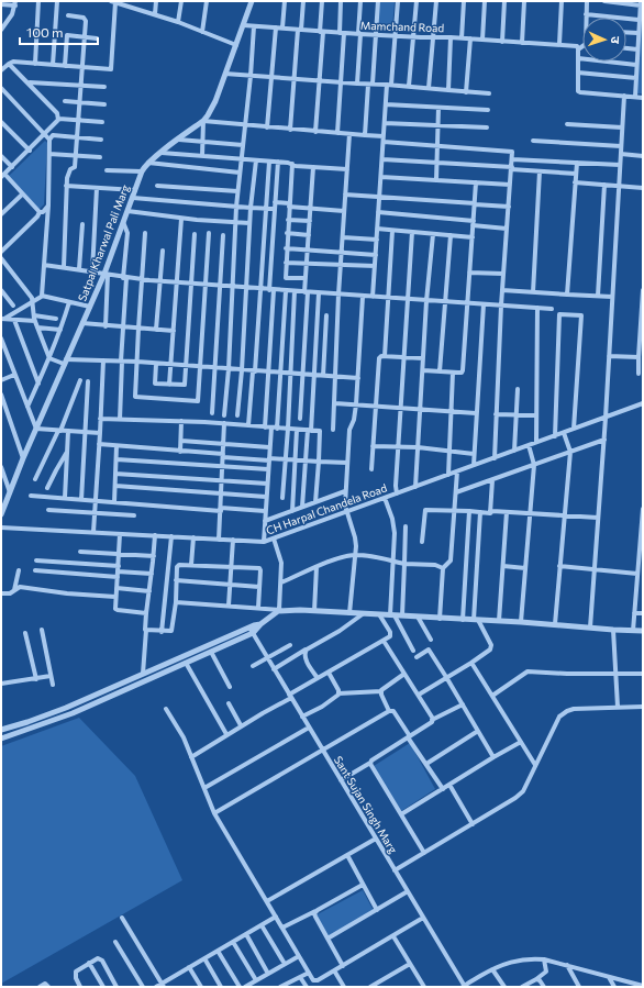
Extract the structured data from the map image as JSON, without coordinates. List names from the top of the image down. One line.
{"streets":{"street":["Mamchand Road","Satpal Kharwal Pali Marg","CH Harpal Chandela Road","Sant Sujan Singh Marg"]},"crossings":[["Mamchand Road","Satpal Kharwal Pali Marg"]],"scale_bar":"100 m","north":"right"}
